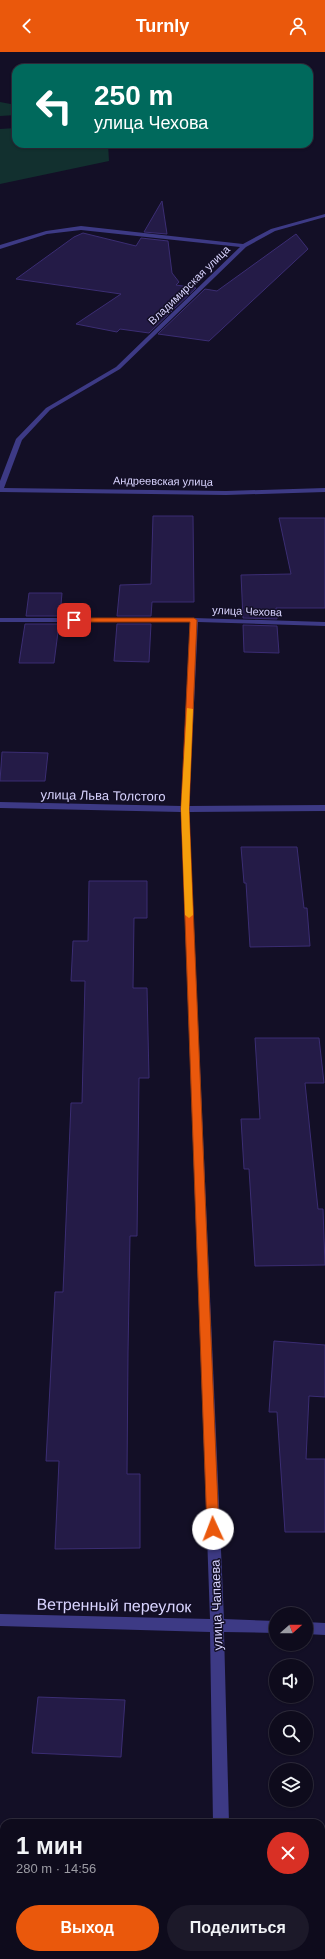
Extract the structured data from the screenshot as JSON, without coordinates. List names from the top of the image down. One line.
{"streets":{"street":["Владимирская улица","Андреевская улица","улица Чехова","улица Льва Толстого","Ветренный переулок","улица Чапаева"]},"crossings":[["Владимирская улица","Андреевская улица"],["улица Чехова","улица Чапаева"],["улица Льва Толстого","улица Чапаева"],["Ветренный переулок","улица Чапаева"]],"north":"right","page":{"header":"Turnly","turn":["250 m","улица Чехова"],"heading":["1 мин","280 m · 14:56"],"buttons":["Выход","Поделиться"]}}
